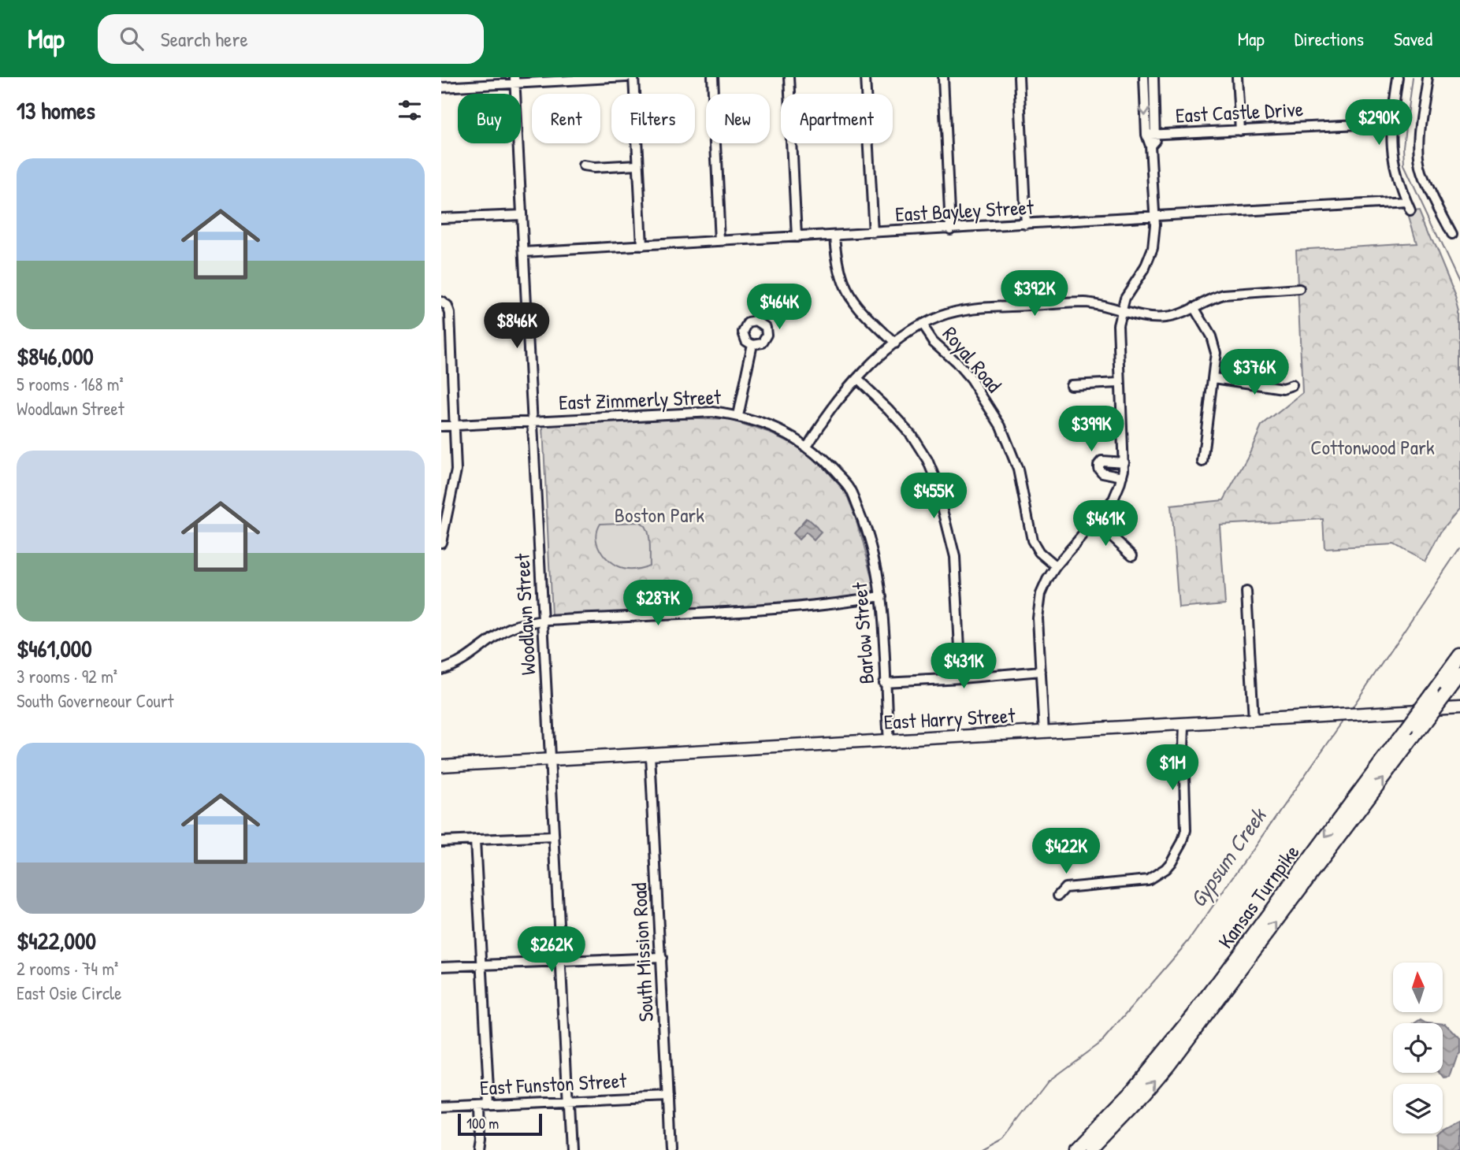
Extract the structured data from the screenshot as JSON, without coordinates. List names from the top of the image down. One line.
{"streets":{"highway":["Kansas Turnpike"],"main road":["East Harry Street"],"street":["East Castle Drive","East Bayley Street","Royal Road","East Zimmerly Street","Woodlawn Street","Barlow Street","South Mission Road","East Funston Street"]},"crossings":[["East Castle Drive","East Bayley Street"],["East Bayley Street","Woodlawn Street"],["East Zimmerly Street","Woodlawn Street"],["East Zimmerly Street","Barlow Street"],["Woodlawn Street","East Harry Street"],["Woodlawn Street","East Funston Street"],["Barlow Street","East Harry Street"],["East Harry Street","South Mission Road"],["South Mission Road","East Funston Street"]],"water":["Gypsum Creek"],"parks":["Cottonwood Park","Boston Park"],"scale_bar":"100 m","north":"top","page":{"header":"Map","search":"Search here","nav":["Map","Directions","Saved"],"heading":"13 homes","chip":["Buy","Rent","Filters","New","Apartment"],"price":["$290K","$392K","$464K","$846K","$376K","$399K","$455K","$461K","$287K","$431K","$1M","$422K","$262K"],"list":[{"name":"$846,000","note":"5 rooms · 168 m² · Woodlawn Street"},{"name":"$461,000","note":"3 rooms · 92 m² · South Governeour Court"},{"name":"$422,000","note":"2 rooms · 74 m² · East Osie Circle"}],"scale":"100 m"}}
